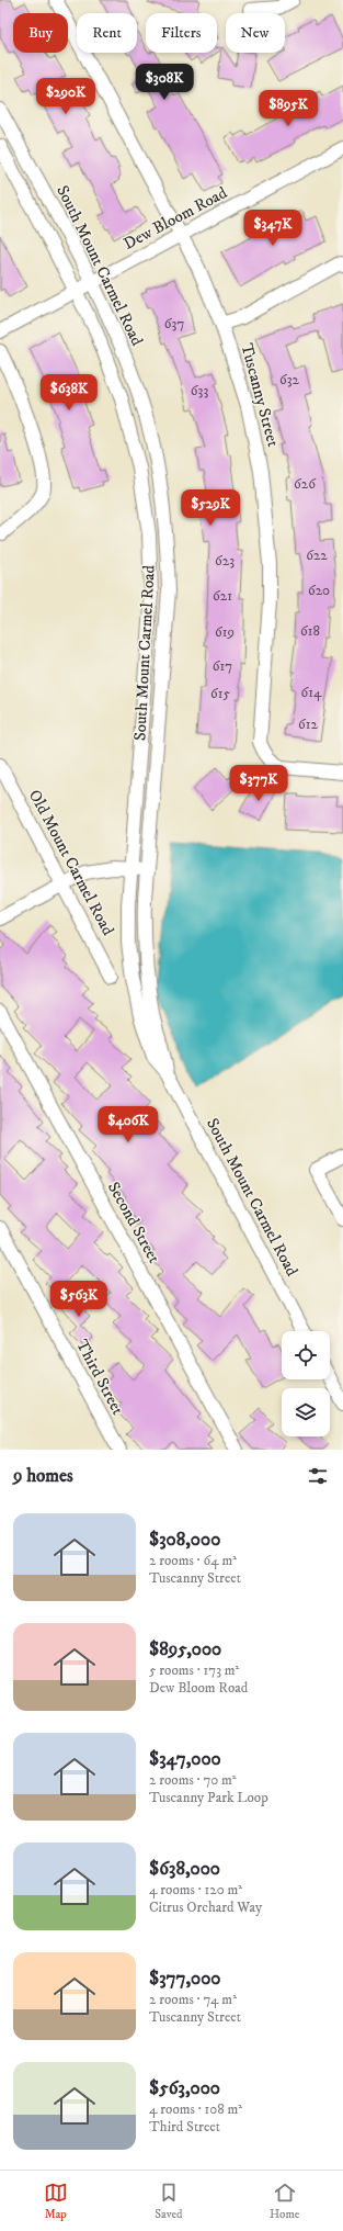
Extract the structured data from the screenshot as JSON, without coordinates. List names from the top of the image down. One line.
{"streets":{"street":["Dew Bloom Road","South Mount Carmel Road","Tuscanny Street","Old Mount Carmel Road","Second Street","Third Street"]},"crossings":[["Dew Bloom Road","South Mount Carmel Road"],["Dew Bloom Road","Tuscanny Street"]],"house_numbers":["637","632","633","626","622","623","620","621","618","619","617","614","615","612"],"page":{"chip":["Buy","Rent","Filters","New"],"price":["$308K","$290K","$895K","$347K","$638K","$529K","$377K","$406K","$563K"],"heading":"9 homes","list":[{"name":"$308,000","note":"2 rooms · 64 m² · Tuscanny Street"},{"name":"$895,000","note":"5 rooms · 173 m² · Dew Bloom Road"},{"name":"$347,000","note":"2 rooms · 70 m² · Tuscanny Park Loop"},{"name":"$638,000","note":"4 rooms · 120 m² · Citrus Orchard Way"},{"name":"$377,000","note":"2 rooms · 74 m² · Tuscanny Street"},{"name":"$563,000","note":"4 rooms · 108 m² · Third Street"}],"tabs":["Map","Saved","Home"]}}
